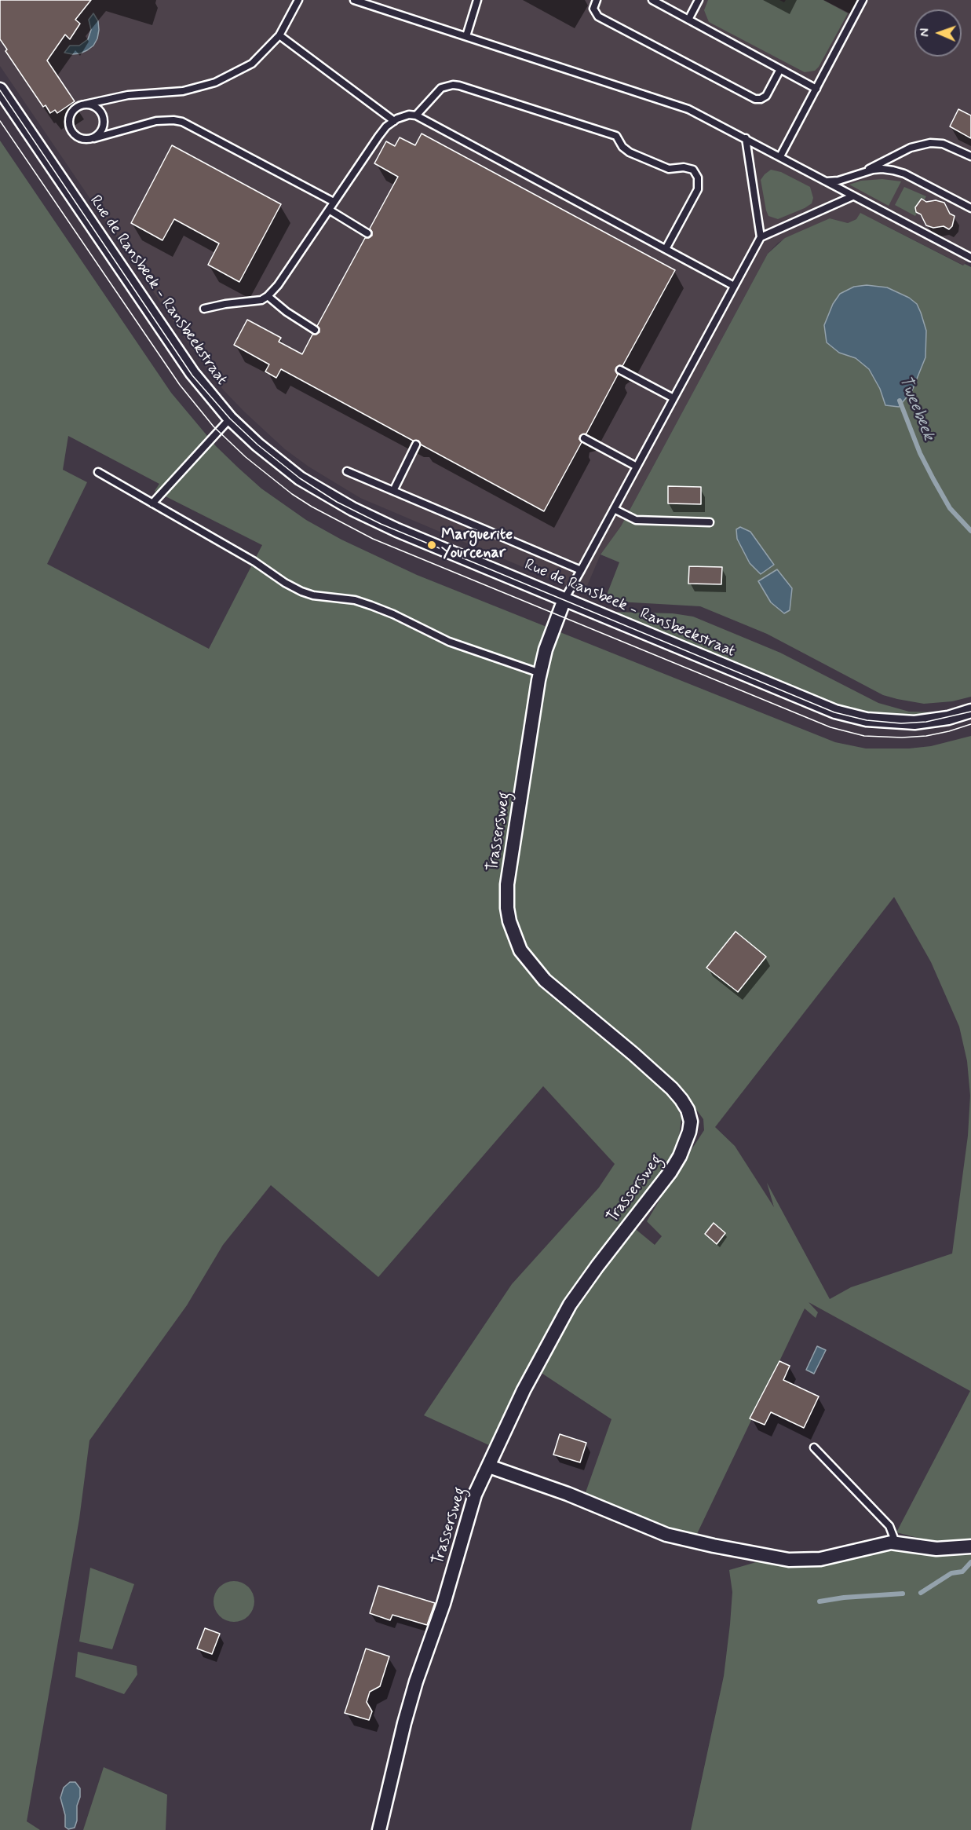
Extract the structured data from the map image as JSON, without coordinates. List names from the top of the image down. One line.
{"streets":{"street":["Rue de Ransbeek - Ransbeekstraat","Trassersweg"]},"crossings":[["Rue de Ransbeek - Ransbeekstraat","Trassersweg"]],"water":["Tweebeek"],"places":["Marguerite Yourcenar"],"north":"left"}
